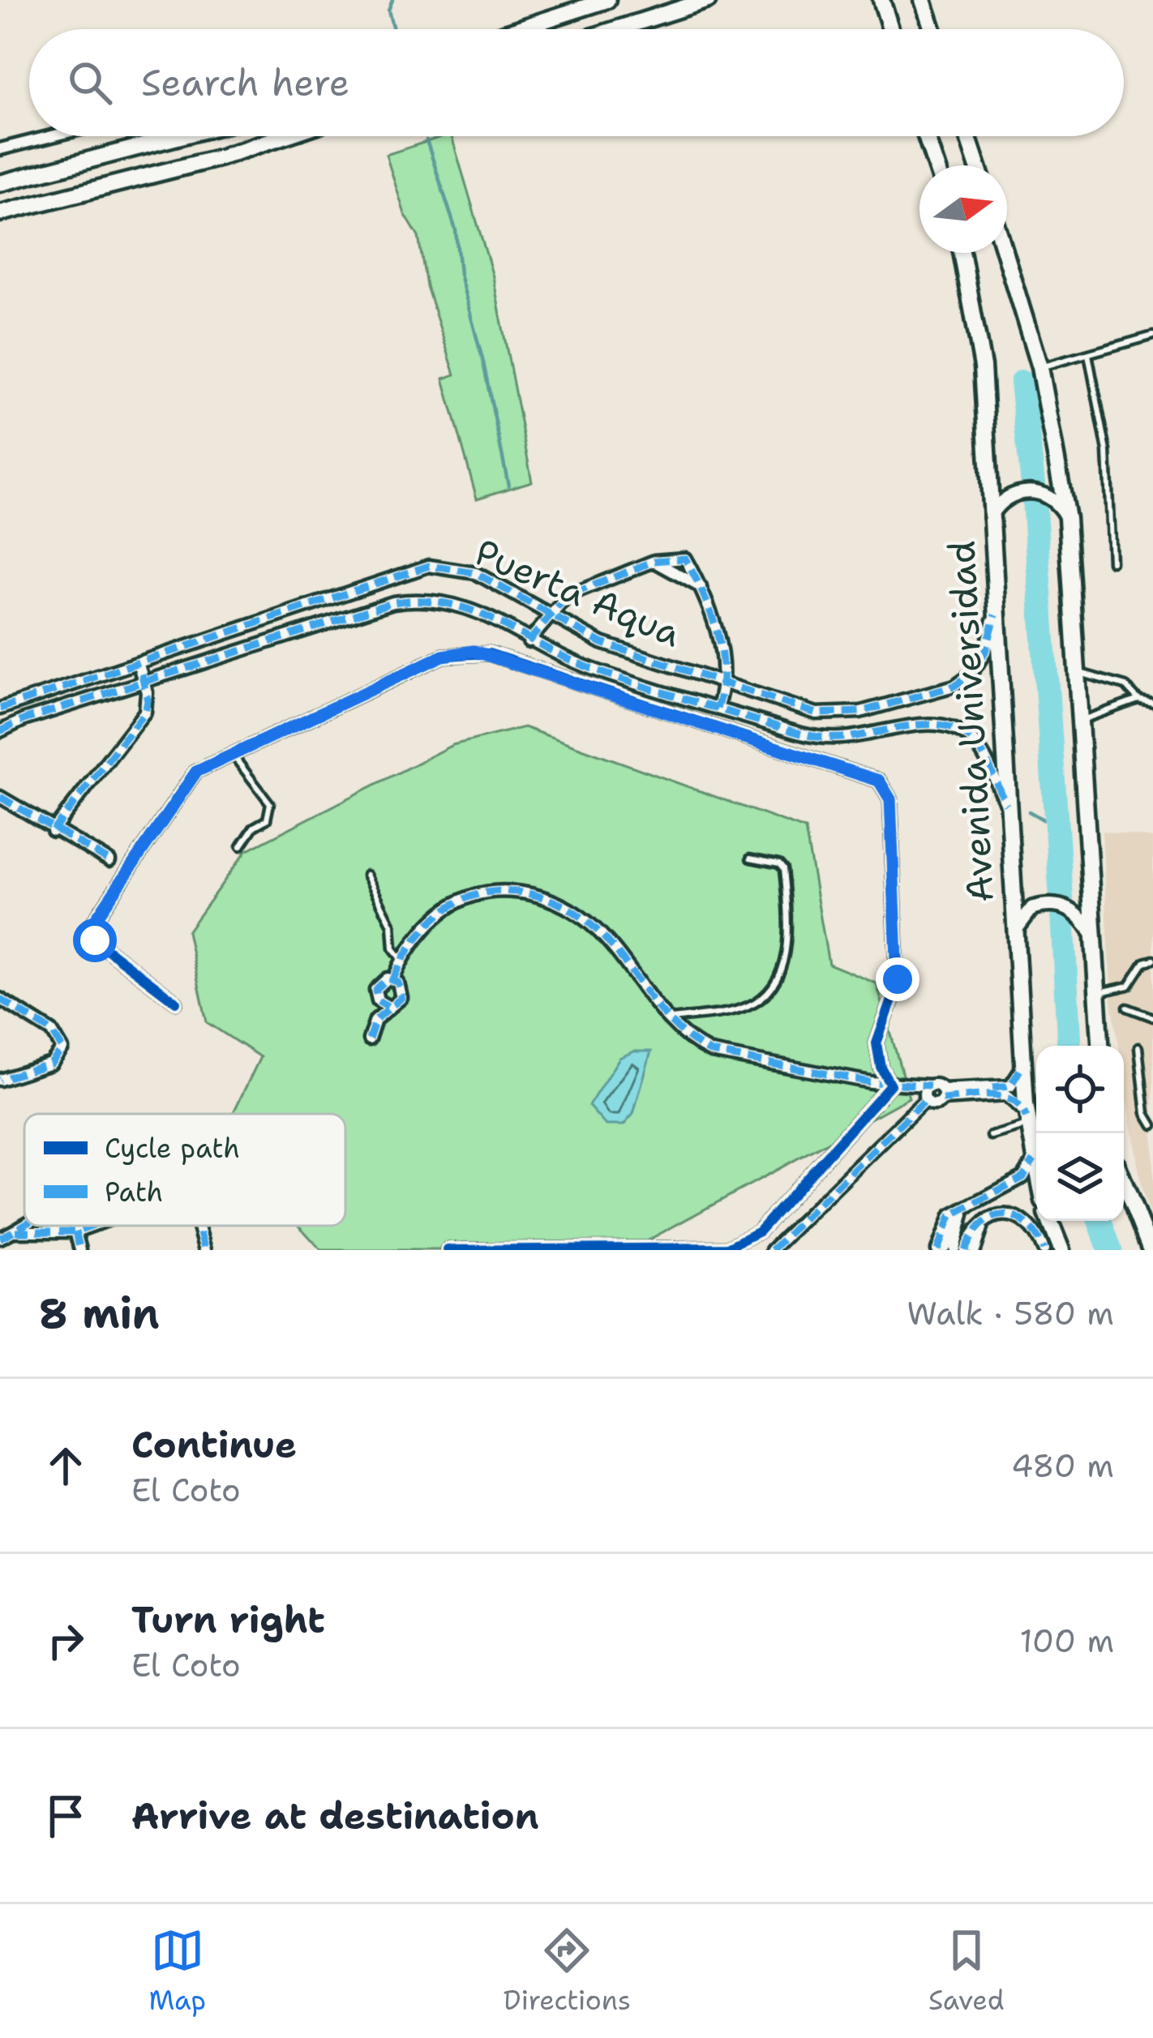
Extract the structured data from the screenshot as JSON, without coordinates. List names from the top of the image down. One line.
{"streets":{"main road":["Avenida Universidad"],"street":["Puerta Aqua"]},"crossings":[["Puerta Aqua","Avenida Universidad"]],"legend":["Cycle path","Path"],"north":"right","page":{"search":"Search here","heading":["8 min","Walk · 580 m"],"list":[["Continue","El Coto","480 m"],["Turn right","El Coto","100 m"],"Arrive at destination"],"nav":["Map","Directions","Saved"]}}
